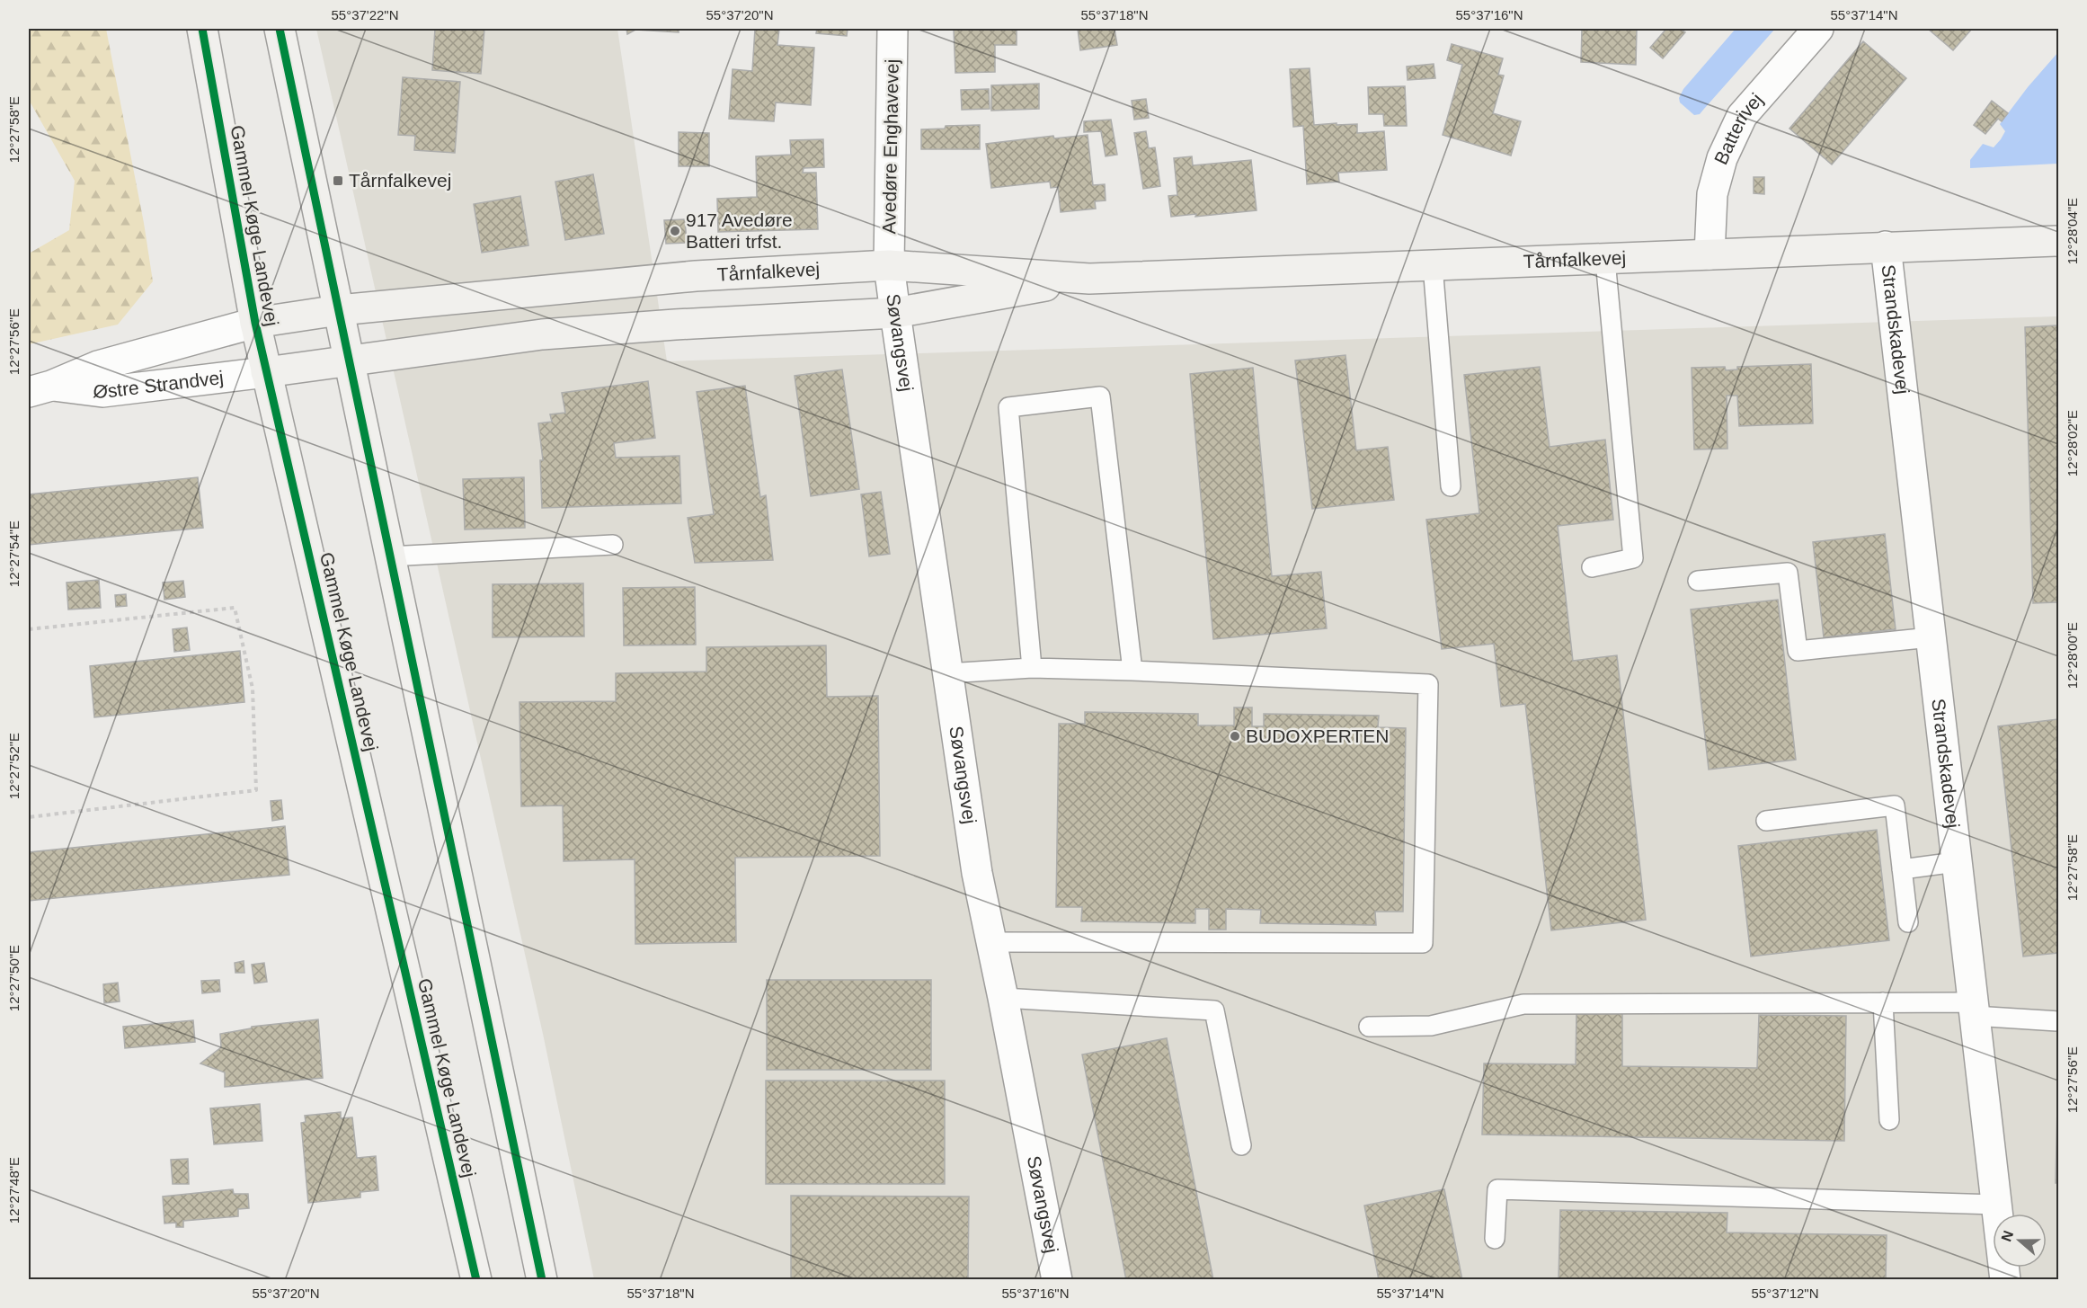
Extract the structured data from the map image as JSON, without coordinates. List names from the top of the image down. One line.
{"streets":{"street":["Batterivej","Avedøre Enghavevej","Gammel Køge Landevej","Tårnfalkevej","Strandskadevej","Søvangsvej","Østre Strandvej"]},"crossings":[["Batterivej","Tårnfalkevej"],["Avedøre Enghavevej","Tårnfalkevej"],["Avedøre Enghavevej","Søvangsvej"],["Gammel Køge Landevej","Tårnfalkevej"],["Gammel Køge Landevej","Østre Strandvej"],["Tårnfalkevej","Strandskadevej"],["Tårnfalkevej","Søvangsvej"],["Tårnfalkevej","Østre Strandvej"]],"places":{"transit":["Tårnfalkevej"],"other":["917 Avedøre Batteri trfst.","BUDOXPERTEN"]},"north":"left","coordinates":["55°37'22\"N","55°37'20\"N","55°37'18\"N","55°37'16\"N","55°37'14\"N","12°27'58\"E","12°28'04\"E","12°27'56\"E","12°28'02\"E","12°27'54\"E","12°28'00\"E","12°27'52\"E","12°27'50\"E","12°27'48\"E","55°37'12\"N"]}
